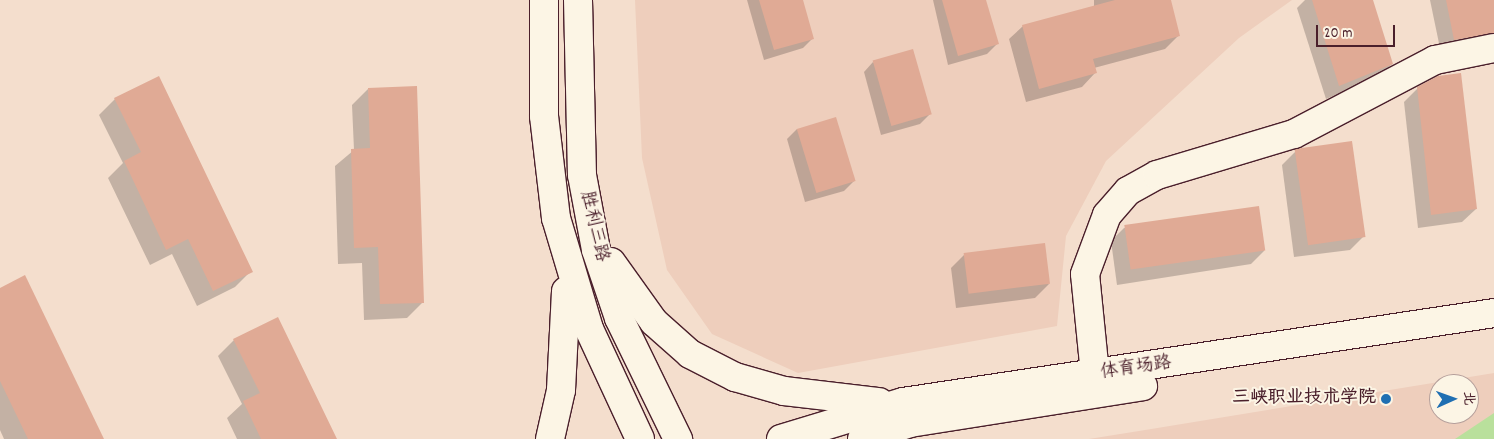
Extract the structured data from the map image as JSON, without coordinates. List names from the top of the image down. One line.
{"streets":{"main road":["胜利三路","体育场路"]},"places":["三峡职业技术学院"],"scale_bar":"20 m","north":"right"}
